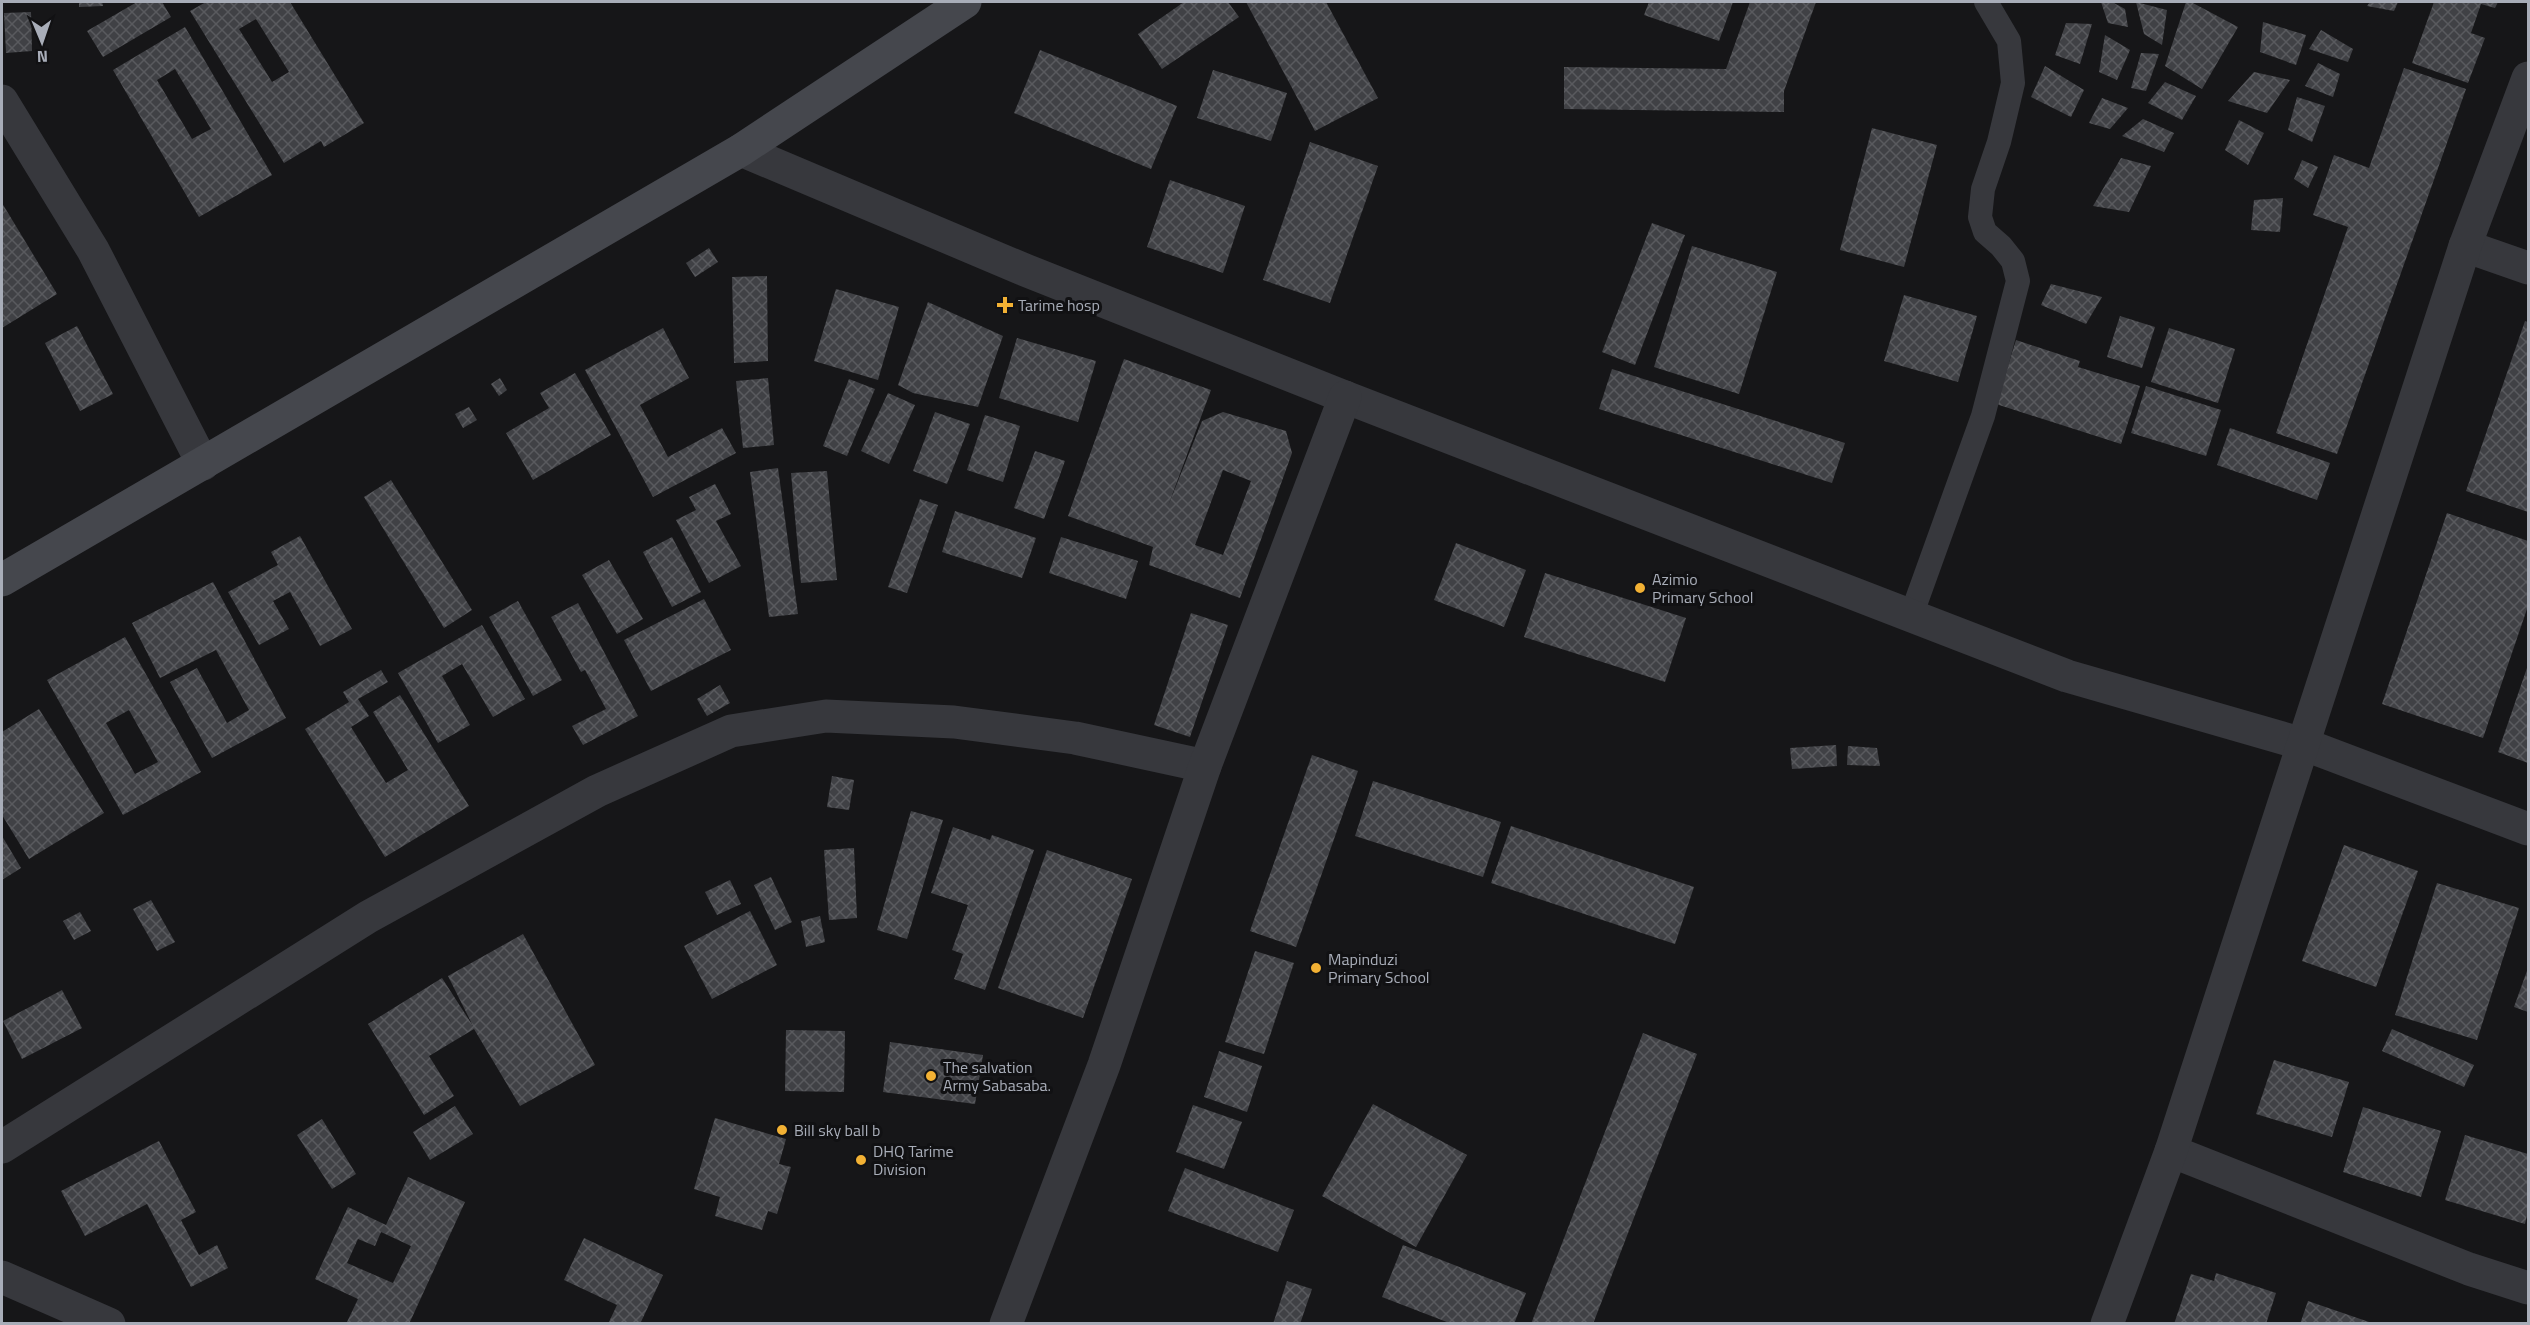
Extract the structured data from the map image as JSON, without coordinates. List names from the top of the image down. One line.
{"places":{"health":["Tarime hosp"],"other":["Azimio Primary School","Mapinduzi Primary School","The salvation Army Sabasaba.","Bill sky ball b","DHQ Tarime Division"]},"north":"bottom"}
